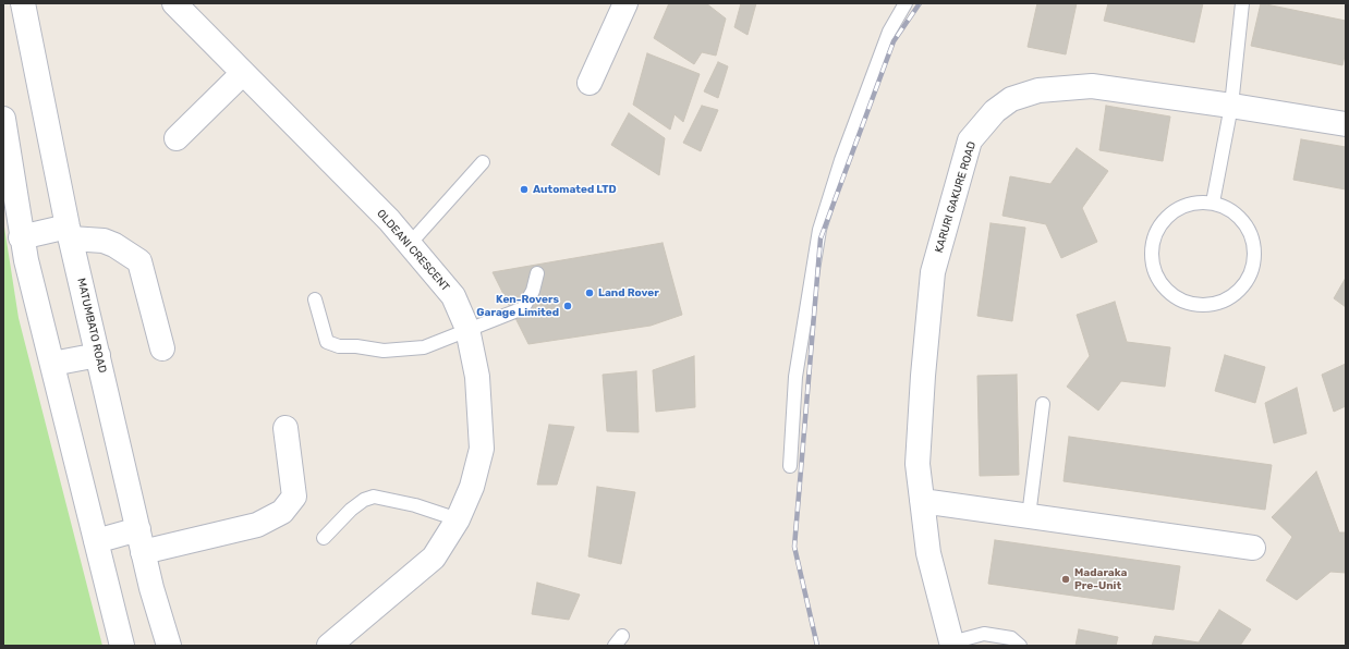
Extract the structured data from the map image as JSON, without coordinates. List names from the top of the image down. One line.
{"streets":{"street":["KARURI GAKURE ROAD","OLDEANI CRESCENT","MATUMBATO ROAD"]},"places":["Automated LTD","Land Rover","Ken-Rovers Garage Limited","Madaraka Pre-Unit"]}
